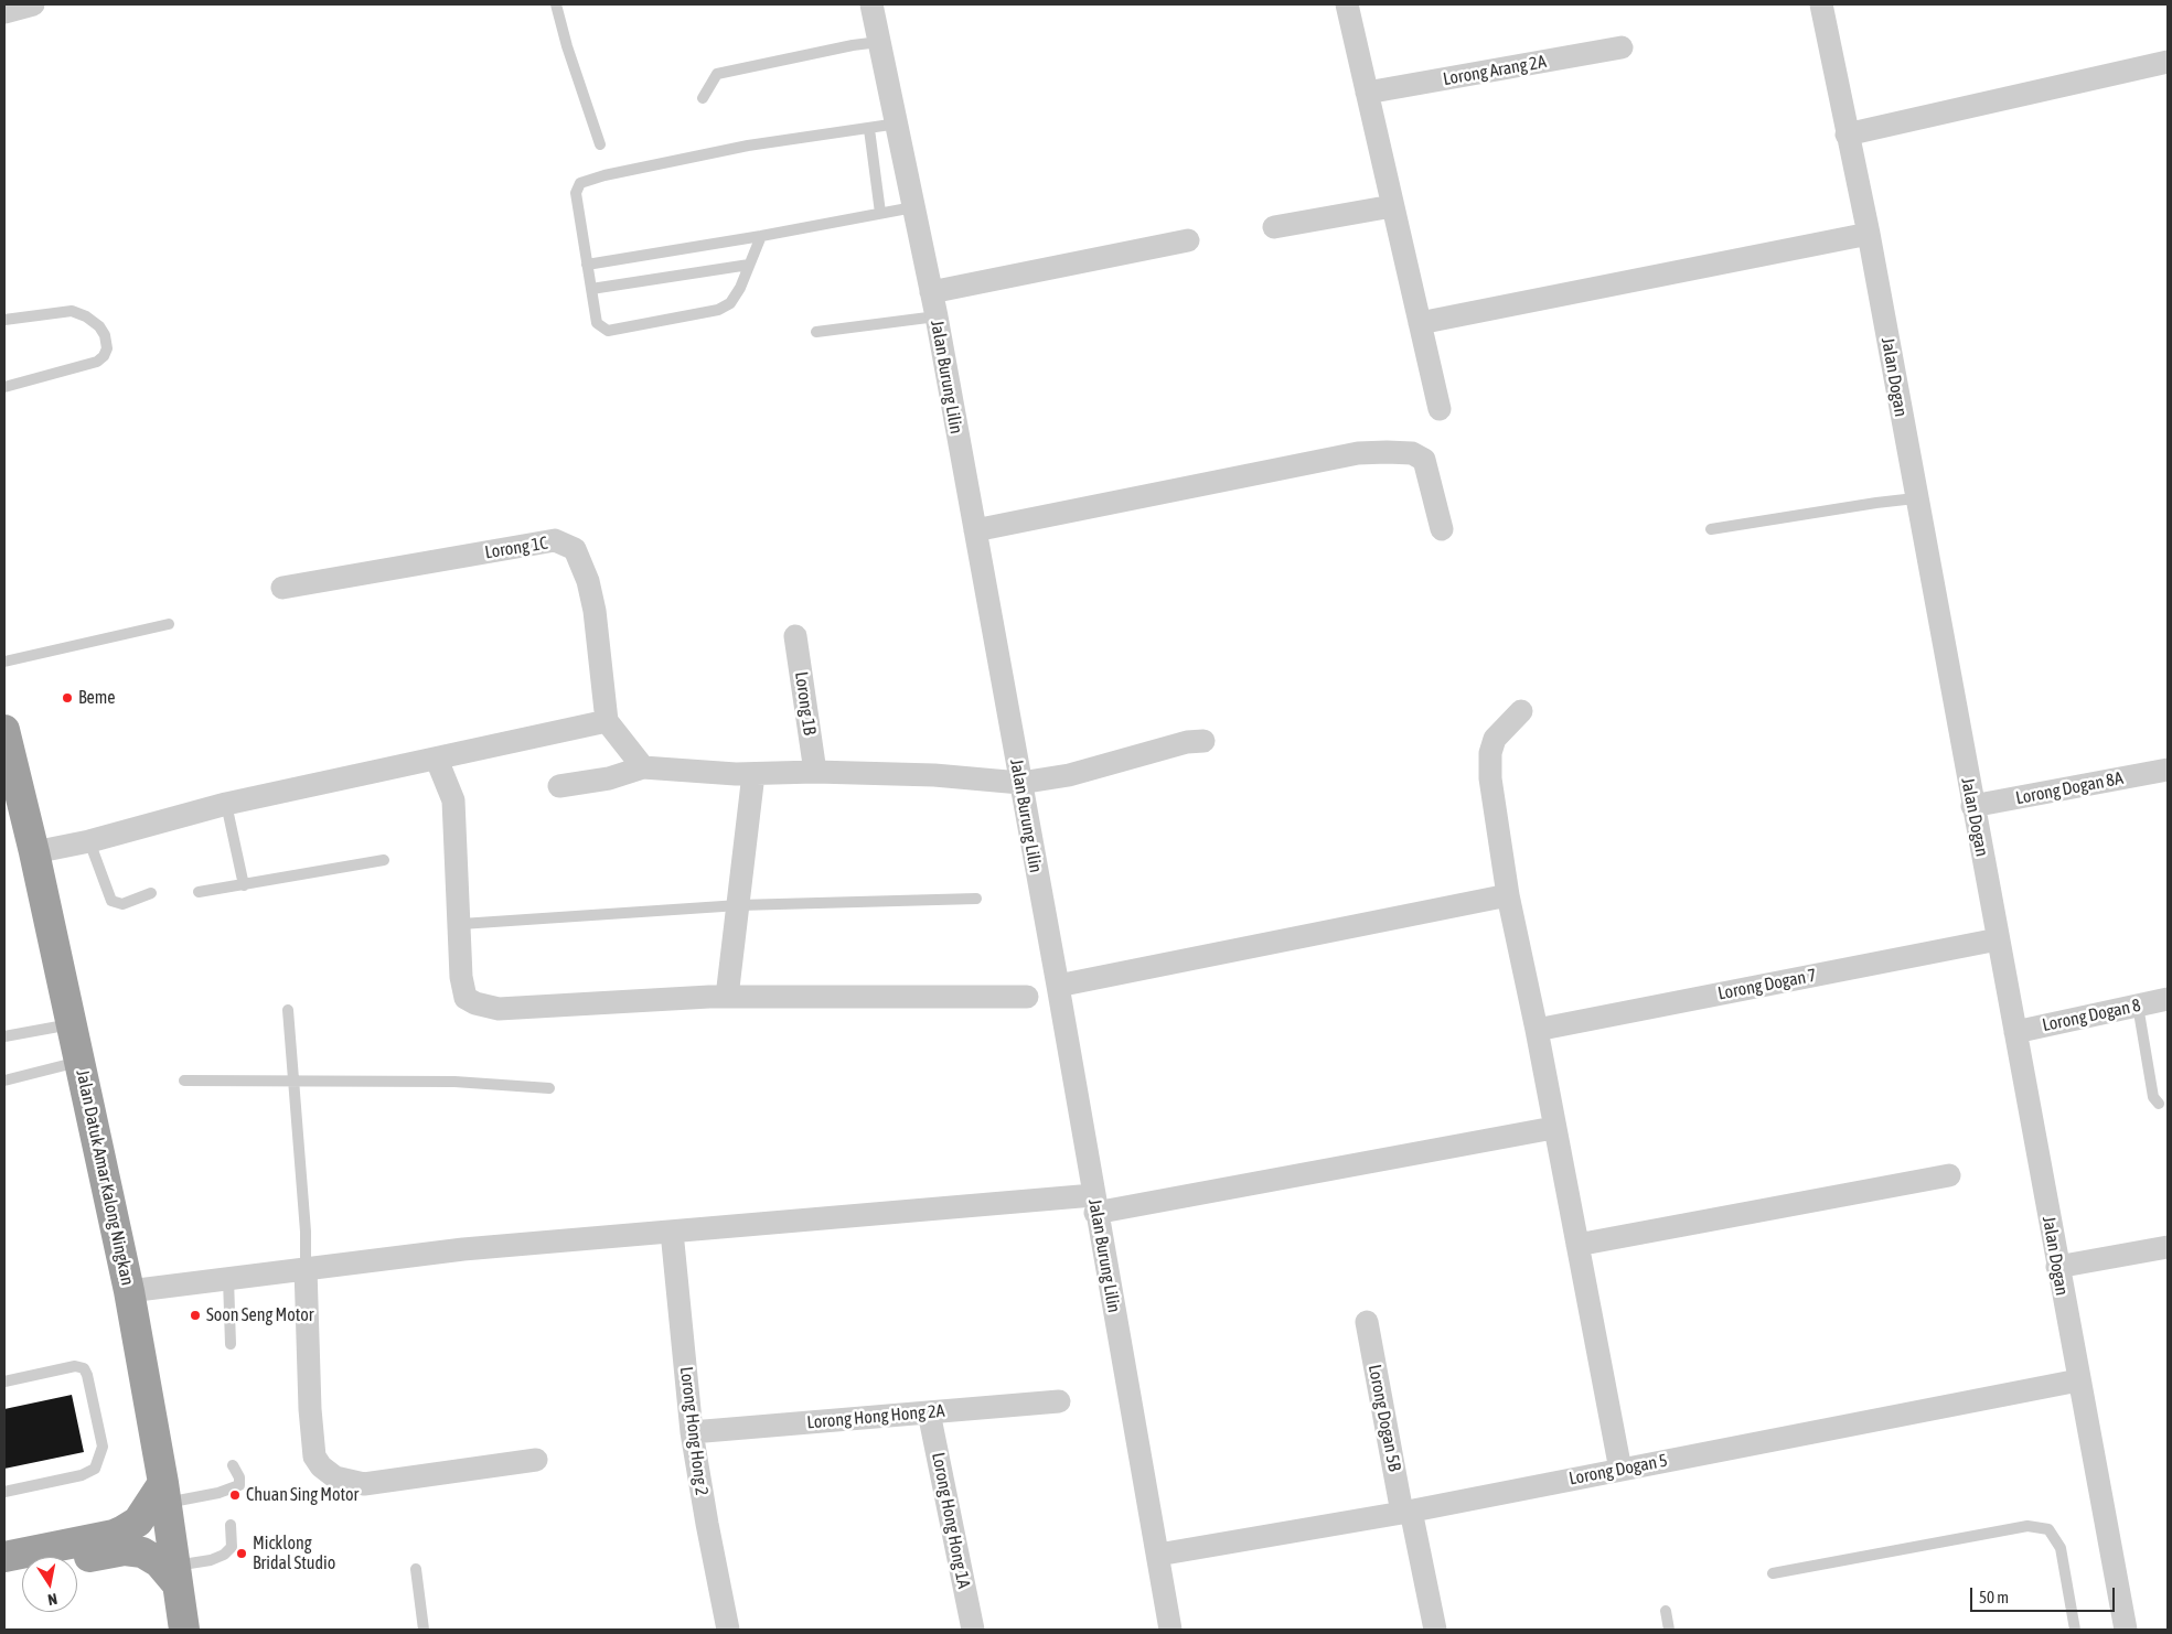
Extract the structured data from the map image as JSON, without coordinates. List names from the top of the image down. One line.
{"streets":{"highway":["Jalan Datuk Amar Kalong Ningkan"],"street":["Lorong Arang 2A","Jalan Burung Lilin","Jalan Dogan","Lorong 1C","Lorong 1B","Lorong Dogan 8A","Lorong Dogan 7","Lorong Dogan 8","Lorong Hong Hong 2A","Lorong Dogan 5B","Lorong Hong Hong 2","Lorong Dogan 5","Lorong Hong Hong 1A"]},"crossings":[["Jalan Burung Lilin","Lorong Dogan 5"],["Jalan Dogan","Lorong Dogan 8A"],["Jalan Dogan","Lorong Dogan 7"],["Jalan Dogan","Lorong Dogan 8"],["Jalan Dogan","Lorong Dogan 5"],["Lorong Hong Hong 2A","Lorong Hong Hong 2"],["Lorong Hong Hong 2A","Lorong Hong Hong 1A"],["Lorong Dogan 5B","Lorong Dogan 5"]],"places":["Beme","Soon Seng Motor","Chuan Sing Motor","Micklong Bridal Studio"],"scale_bar":"50 m","north":"bottom"}
